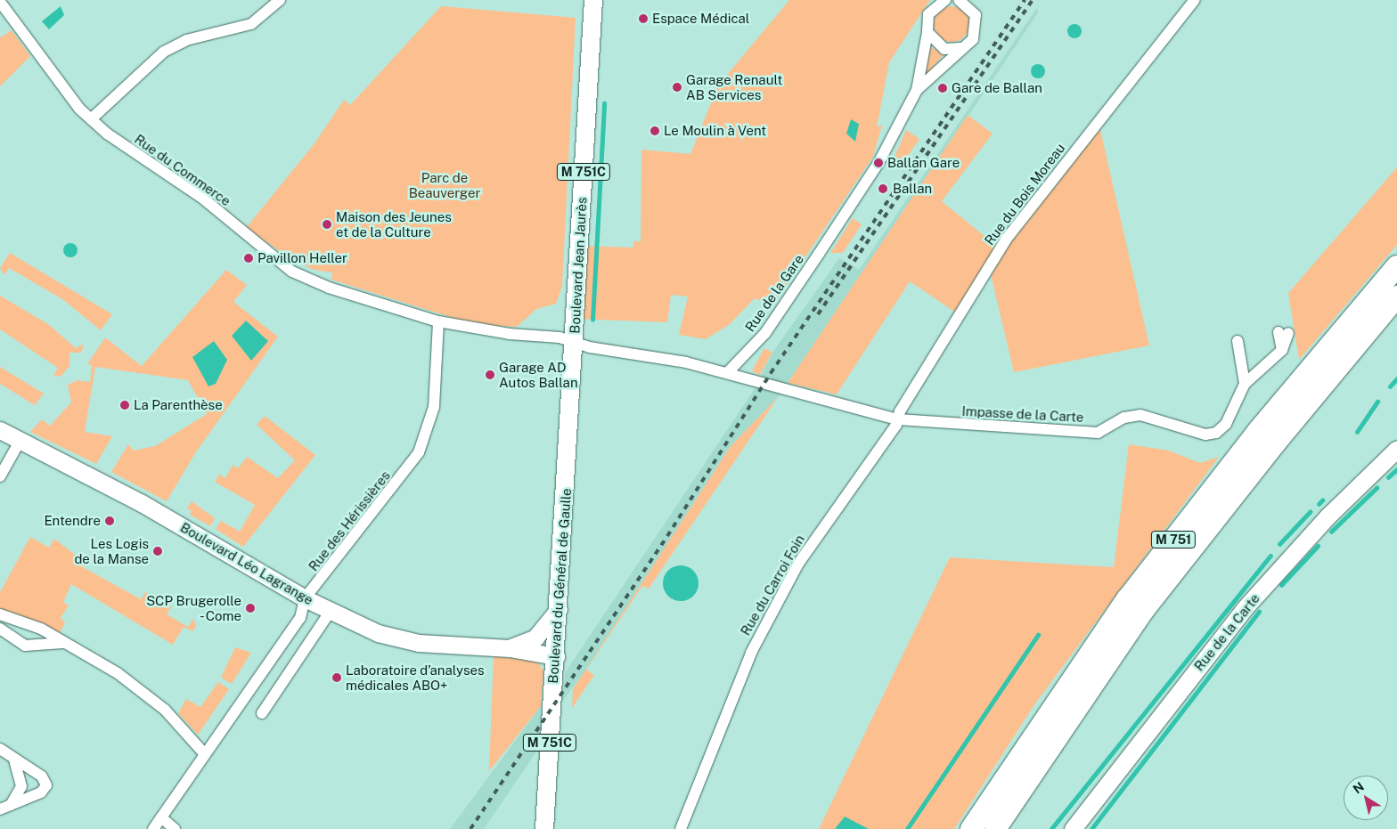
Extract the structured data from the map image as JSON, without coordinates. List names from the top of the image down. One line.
{"streets":{"highway":["M 751"],"main road":["M 751C","Boulevard Jean Jaurès","Boulevard du Général de Gaulle"],"street":["Rue du Commerce","Rue du Bois Moreau","Rue de la Gare","Impasse de la Carte","Rue des Hérissières","Boulevard Léo Lagrange","Rue du Carroi Foin","Rue de la Carte"]},"crossings":[["Rue du Commerce","Boulevard Jean Jaurès"],["Rue du Commerce","Rue des Hérissières"],["Rue du Commerce","Boulevard du Général de Gaulle"],["Rue du Bois Moreau","Impasse de la Carte"],["Rue du Bois Moreau","Rue du Carroi Foin"],["Boulevard Jean Jaurès","Boulevard du Général de Gaulle"],["Rue de la Gare","Impasse de la Carte"],["Impasse de la Carte","Rue du Carroi Foin"],["Rue des Hérissières","Boulevard Léo Lagrange"],["Boulevard Léo Lagrange","Boulevard du Général de Gaulle"]],"parks":["Parc de Beauverger"],"places":["Espace Médical","Garage Renault AB Services","Gare de Ballan","Le Moulin à Vent","Ballan Gare","Ballan","Maison des Jeunes et de la Culture","Pavillon Heller","Garage AD Autos Ballan","La Parenthèse","Entendre","Les Logis de la Manse","SCP Brugerolle - Come","Laboratoire d’analyses médicales ABO+"],"north":"top left"}
